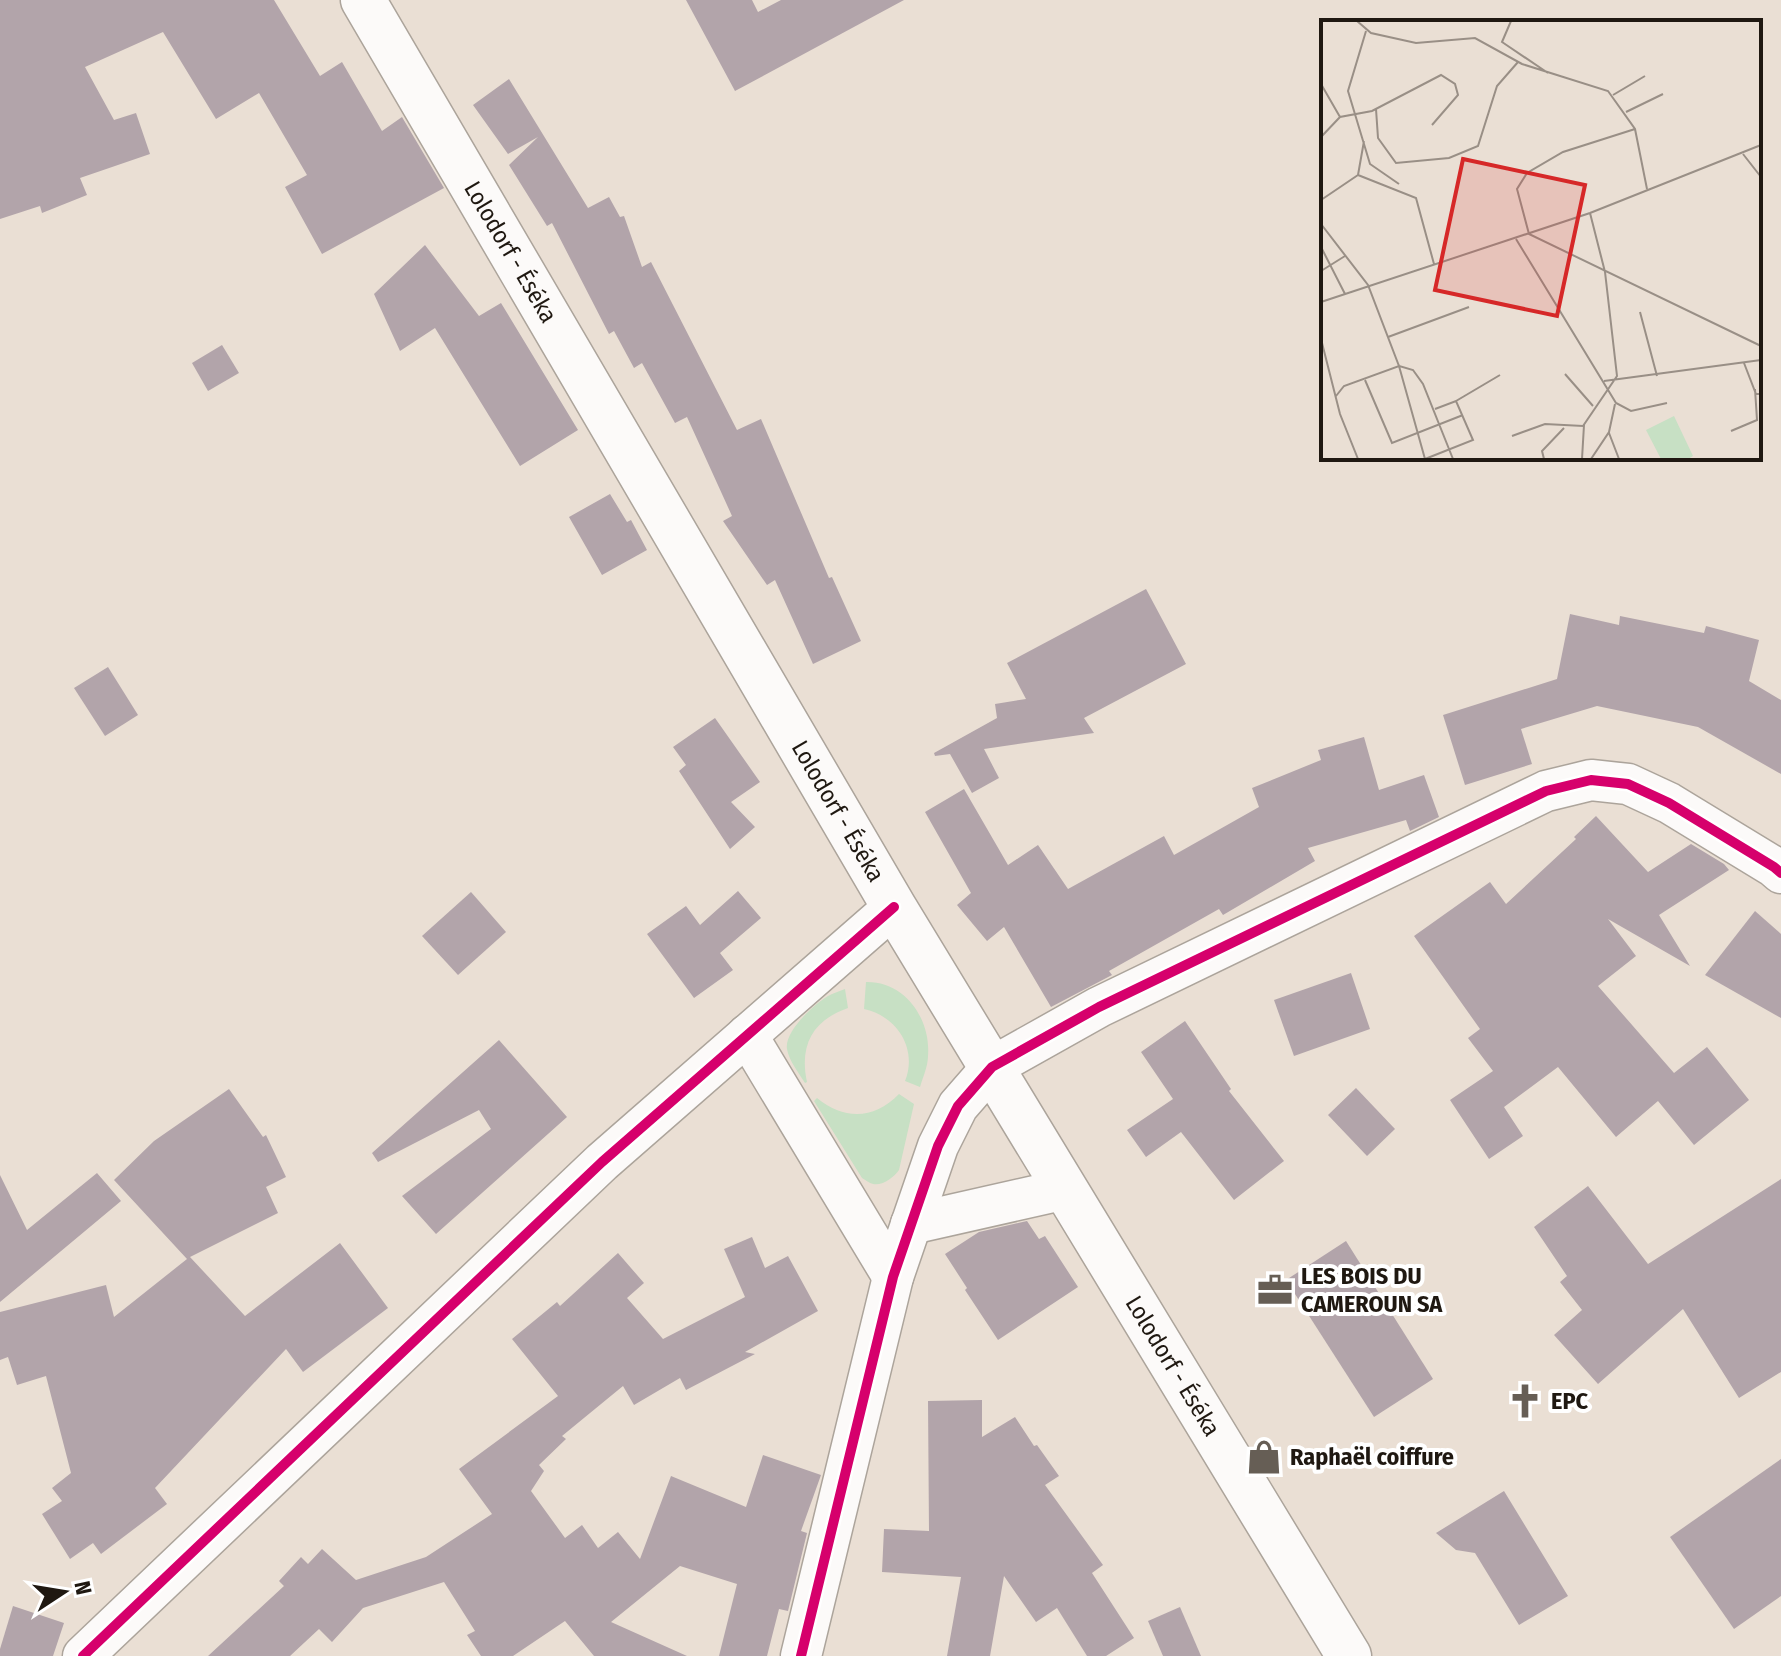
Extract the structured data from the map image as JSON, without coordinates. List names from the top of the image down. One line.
{"streets":{"main road":["Lolodorf - Éséka"]},"places":{"office":["LES BOIS DU CAMEROUN SA"],"church":["EPC"],"shop":["Raphaël coiffure"]},"north":"right"}
